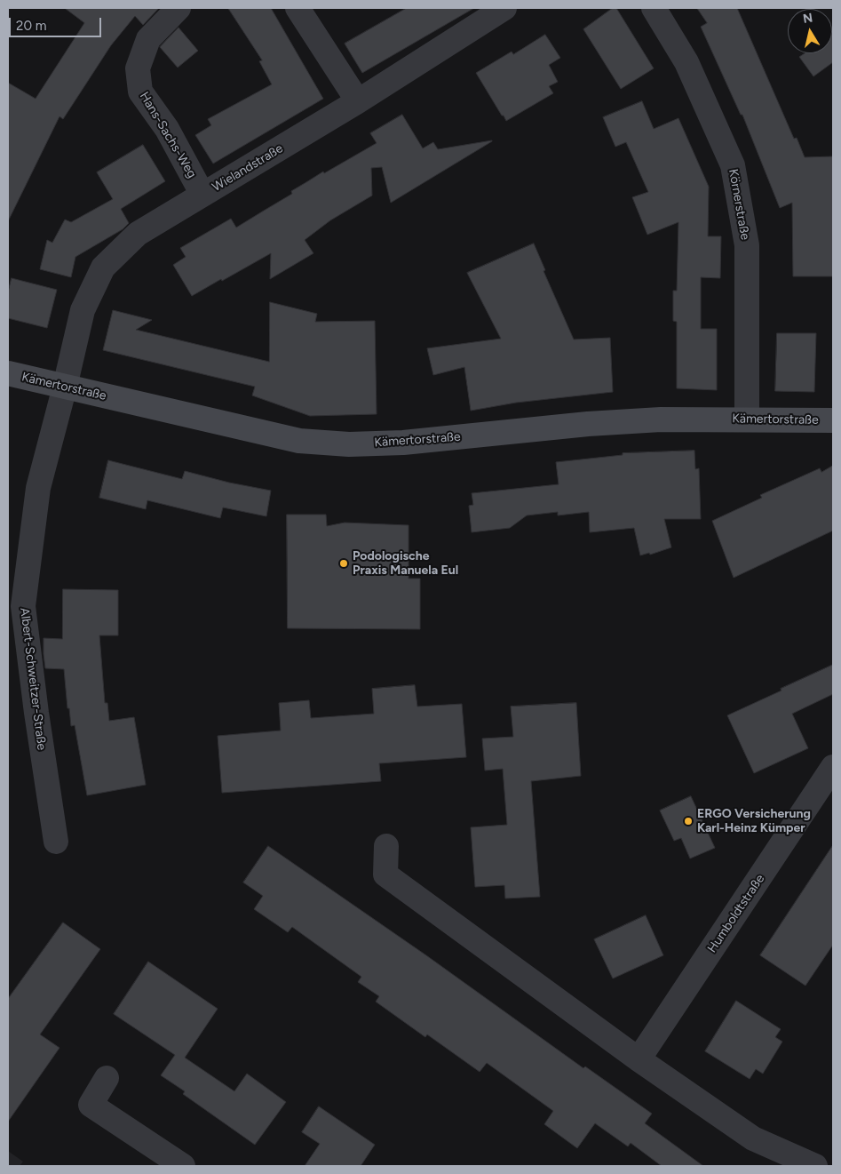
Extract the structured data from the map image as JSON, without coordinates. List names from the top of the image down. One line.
{"streets":{"street":["Hans-Sachs-Weg","Wielandstraße","Körnerstraße","Kämertorstraße","Albert-Schweitzer-Straße","Humboldtstraße"]},"crossings":[["Hans-Sachs-Weg","Wielandstraße"],["Wielandstraße","Kämertorstraße"],["Wielandstraße","Albert-Schweitzer-Straße"],["Körnerstraße","Kämertorstraße"],["Kämertorstraße","Albert-Schweitzer-Straße"]],"places":["Podologische Praxis Manuela Eul","ERGO Versicherung Karl-Heinz Kümper"],"scale_bar":"20 m","north":"top"}
